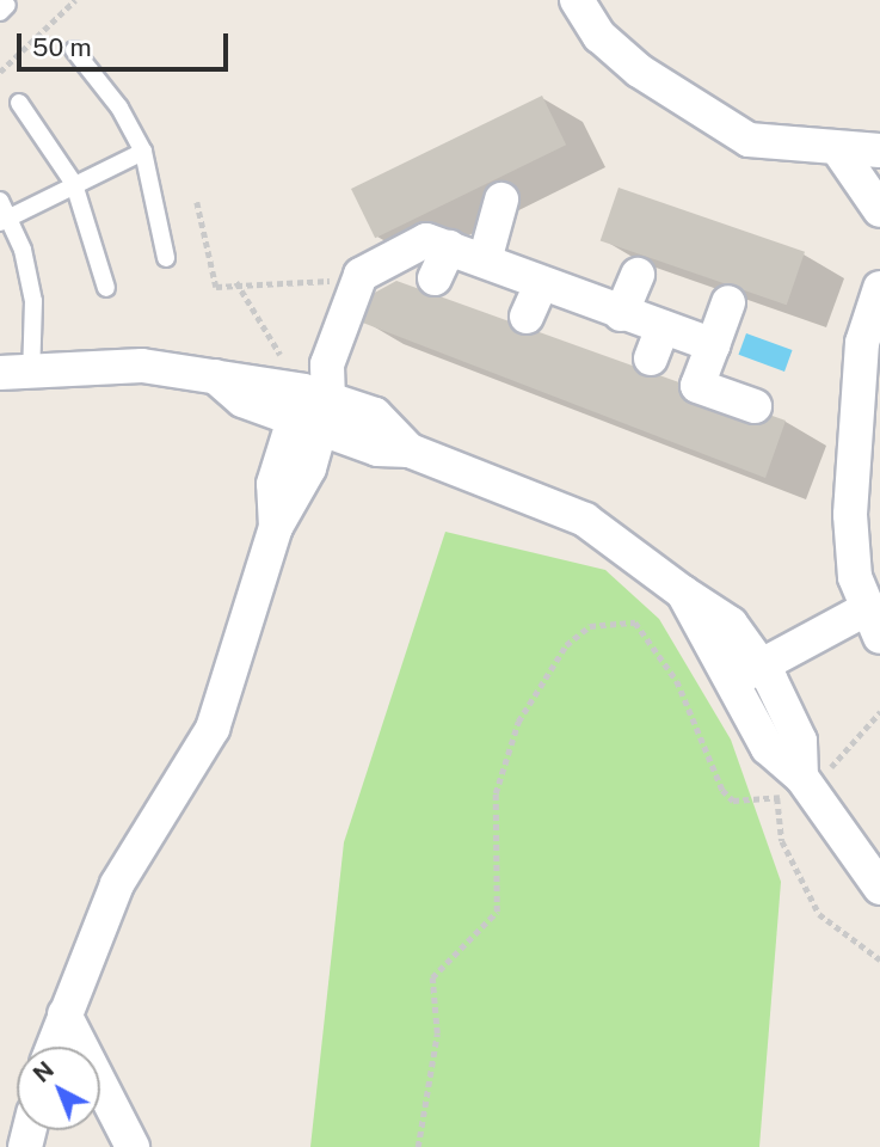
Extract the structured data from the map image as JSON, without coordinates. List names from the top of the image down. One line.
{"scale_bar":"50 m","north":"top left"}
